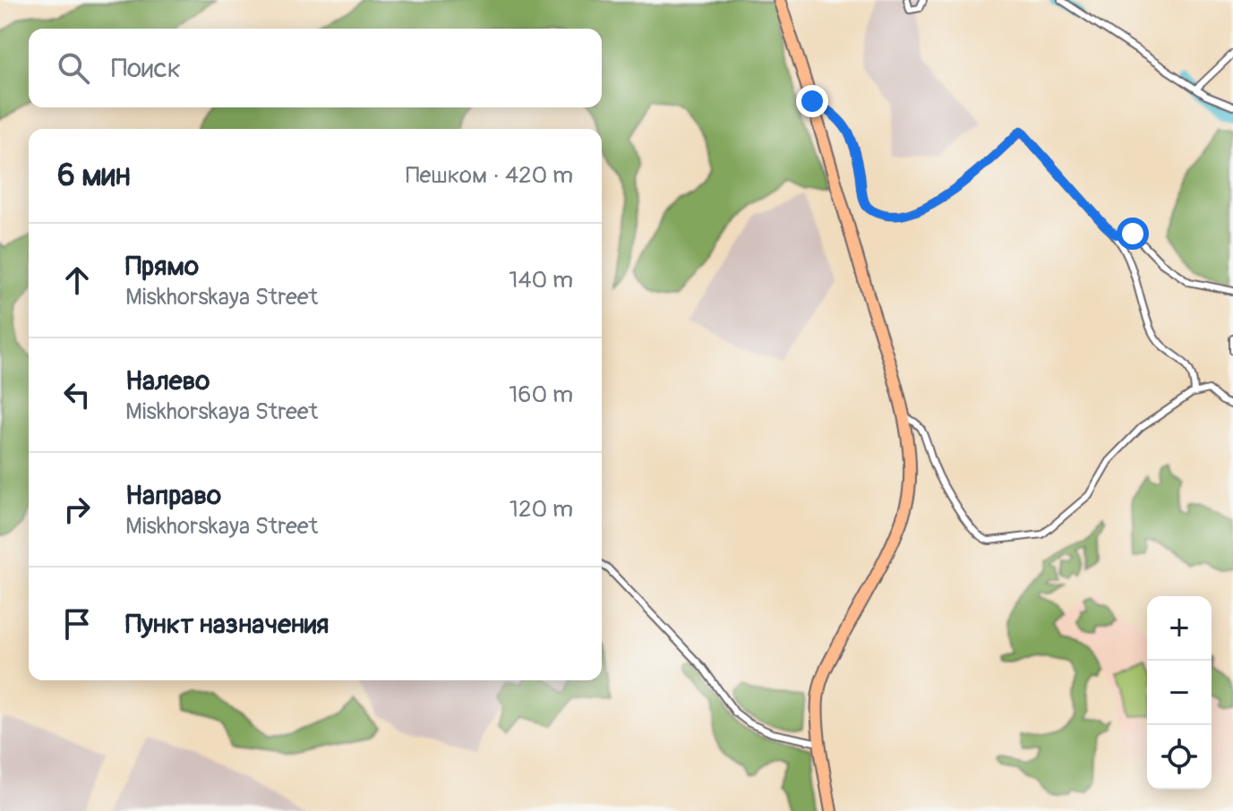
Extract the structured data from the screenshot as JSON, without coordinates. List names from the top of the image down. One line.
{"page":{"search":"Поиск","heading":["6 мин","Пешком · 420 m"],"list":[["Прямо","Miskhorskaya Street","140 m"],["Налево","Miskhorskaya Street","160 m"],["Направо","Miskhorskaya Street","120 m"],"Пункт назначения"],"map_buttons":["+","−"]}}
